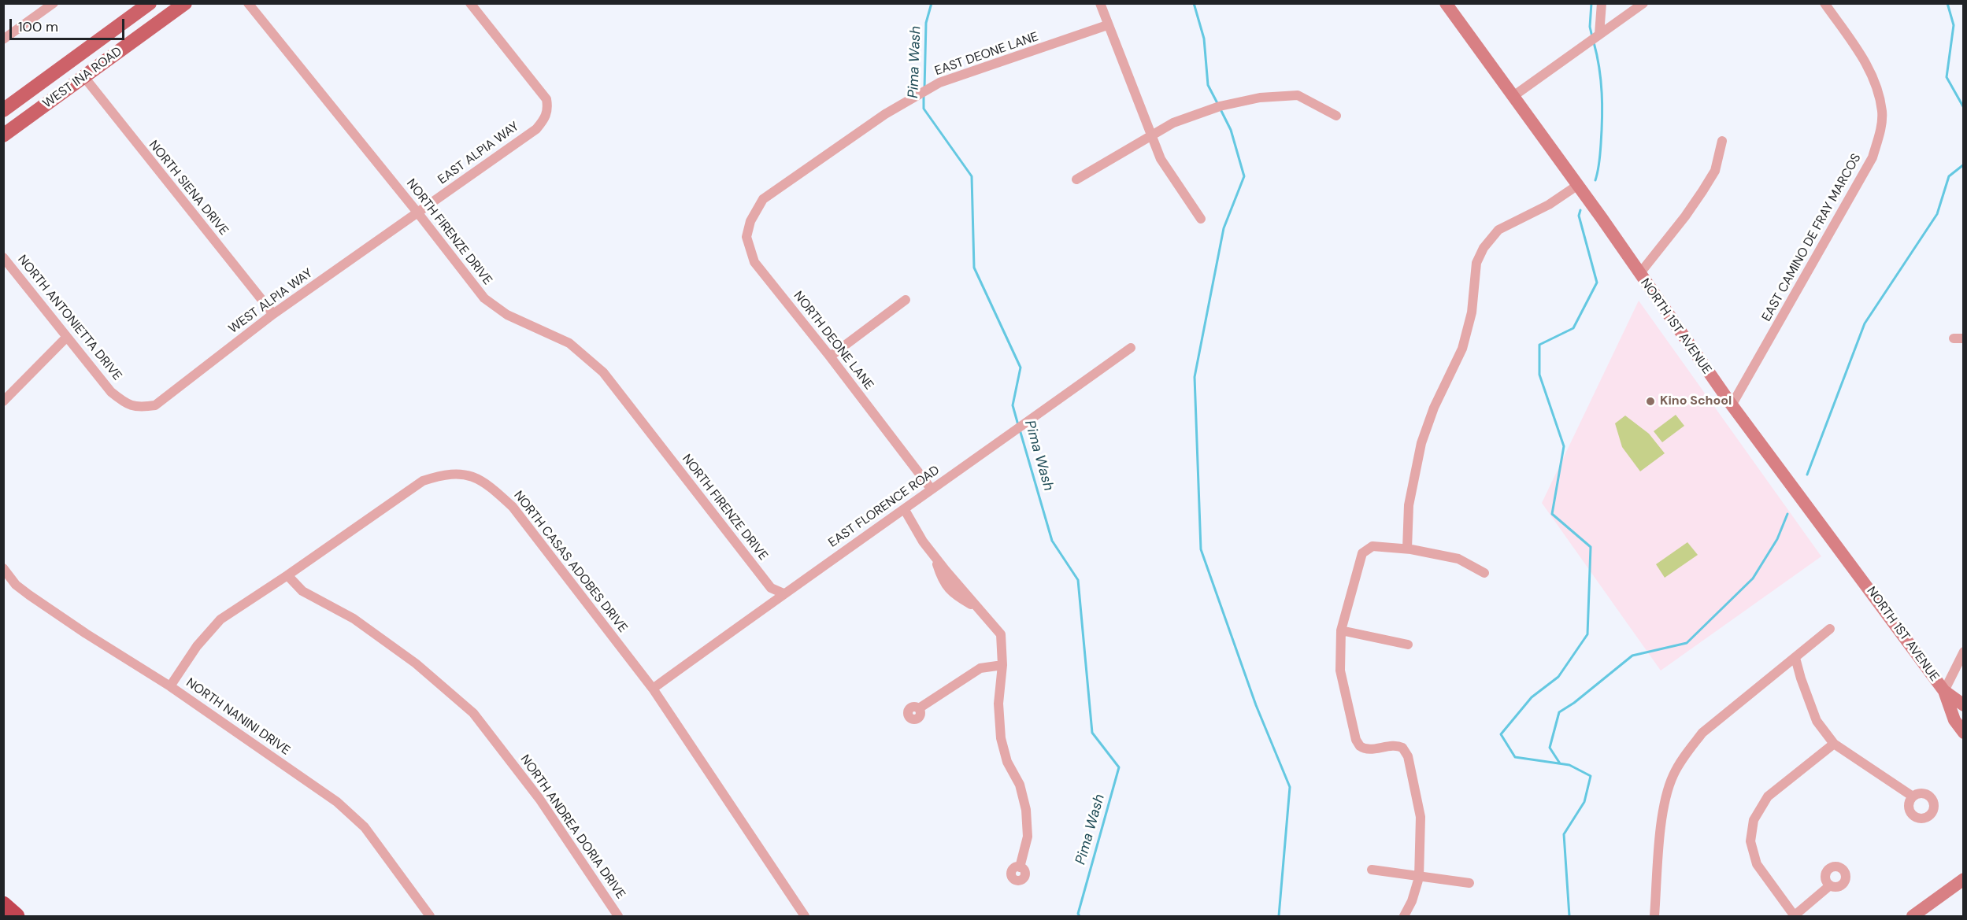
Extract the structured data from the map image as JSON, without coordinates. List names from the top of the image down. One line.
{"streets":{"main road":["WEST INA ROAD","NORTH 1ST AVENUE"],"street":["EAST DEONE LANE","EAST ALPIA WAY","NORTH SIENA DRIVE","NORTH FIRENZE DRIVE","EAST CAMINO DE FRAY MARCOS","WEST ALPIA WAY","NORTH ANTONIETTA DRIVE","NORTH DEONE LANE","EAST FLORENCE ROAD","NORTH CASAS ADOBES DRIVE","NORTH NANINI DRIVE","NORTH ANDREA DORIA DRIVE"]},"crossings":[["EAST DEONE LANE","NORTH DEONE LANE"],["WEST INA ROAD","NORTH SIENA DRIVE"],["EAST ALPIA WAY","NORTH FIRENZE DRIVE"],["EAST ALPIA WAY","WEST ALPIA WAY"],["NORTH SIENA DRIVE","WEST ALPIA WAY"],["NORTH FIRENZE DRIVE","WEST ALPIA WAY"],["NORTH FIRENZE DRIVE","EAST FLORENCE ROAD"],["EAST CAMINO DE FRAY MARCOS","NORTH 1ST AVENUE"],["WEST ALPIA WAY","NORTH ANTONIETTA DRIVE"],["NORTH DEONE LANE","EAST FLORENCE ROAD"],["EAST FLORENCE ROAD","NORTH CASAS ADOBES DRIVE"],["NORTH CASAS ADOBES DRIVE","NORTH NANINI DRIVE"],["NORTH CASAS ADOBES DRIVE","NORTH ANDREA DORIA DRIVE"]],"water":["Pima Wash"],"places":["Kino School"],"scale_bar":"100 m"}
